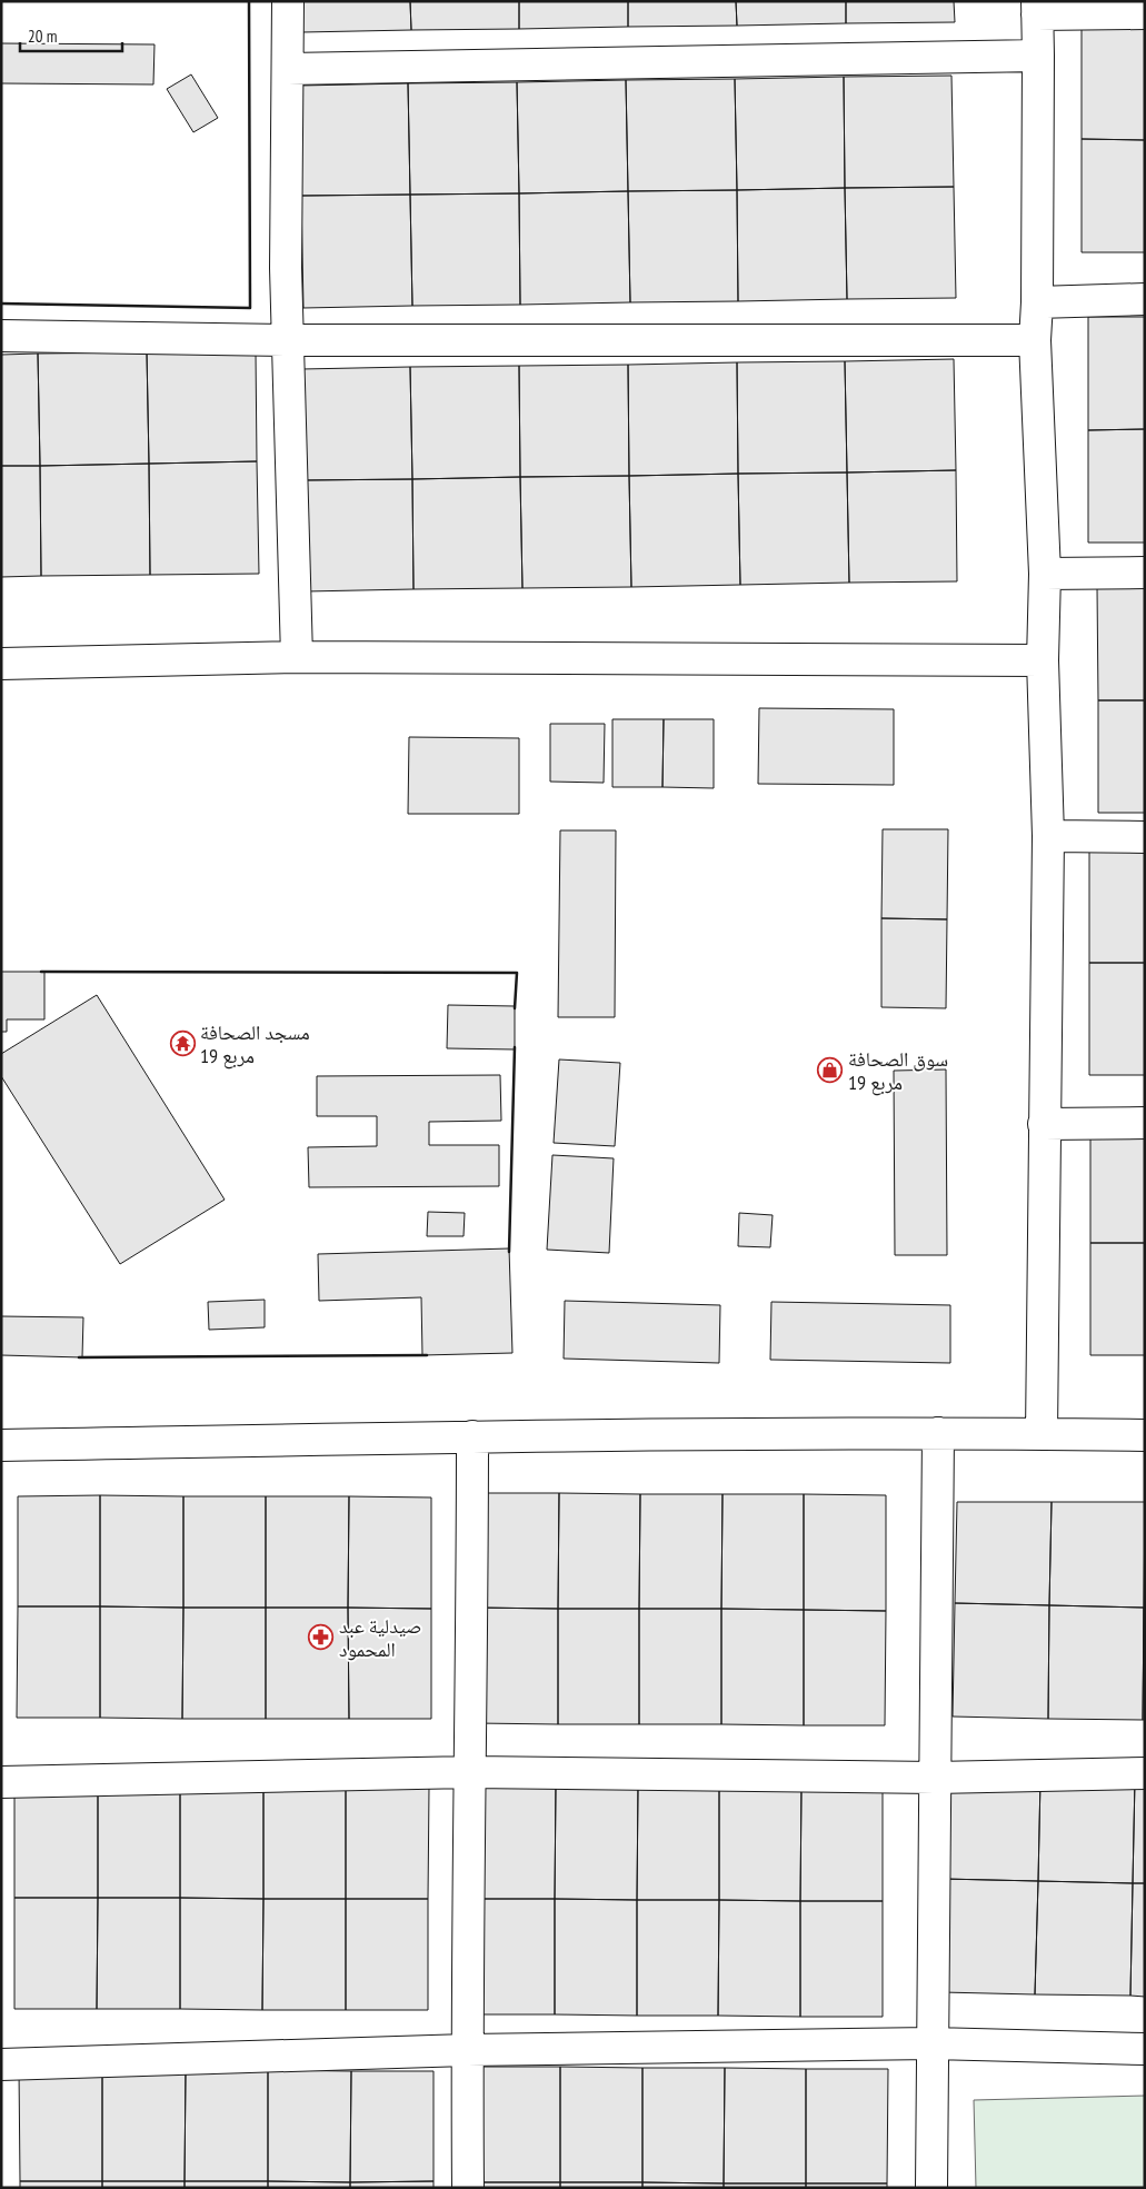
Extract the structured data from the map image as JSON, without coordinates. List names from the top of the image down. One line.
{"places":{"temple":["مسجد الصحافة مربع 19"],"shop":["سوق الصحافة مربع 19"],"pharmacy":["صيدلية عبد المحمود"]},"scale_bar":"20 m"}
